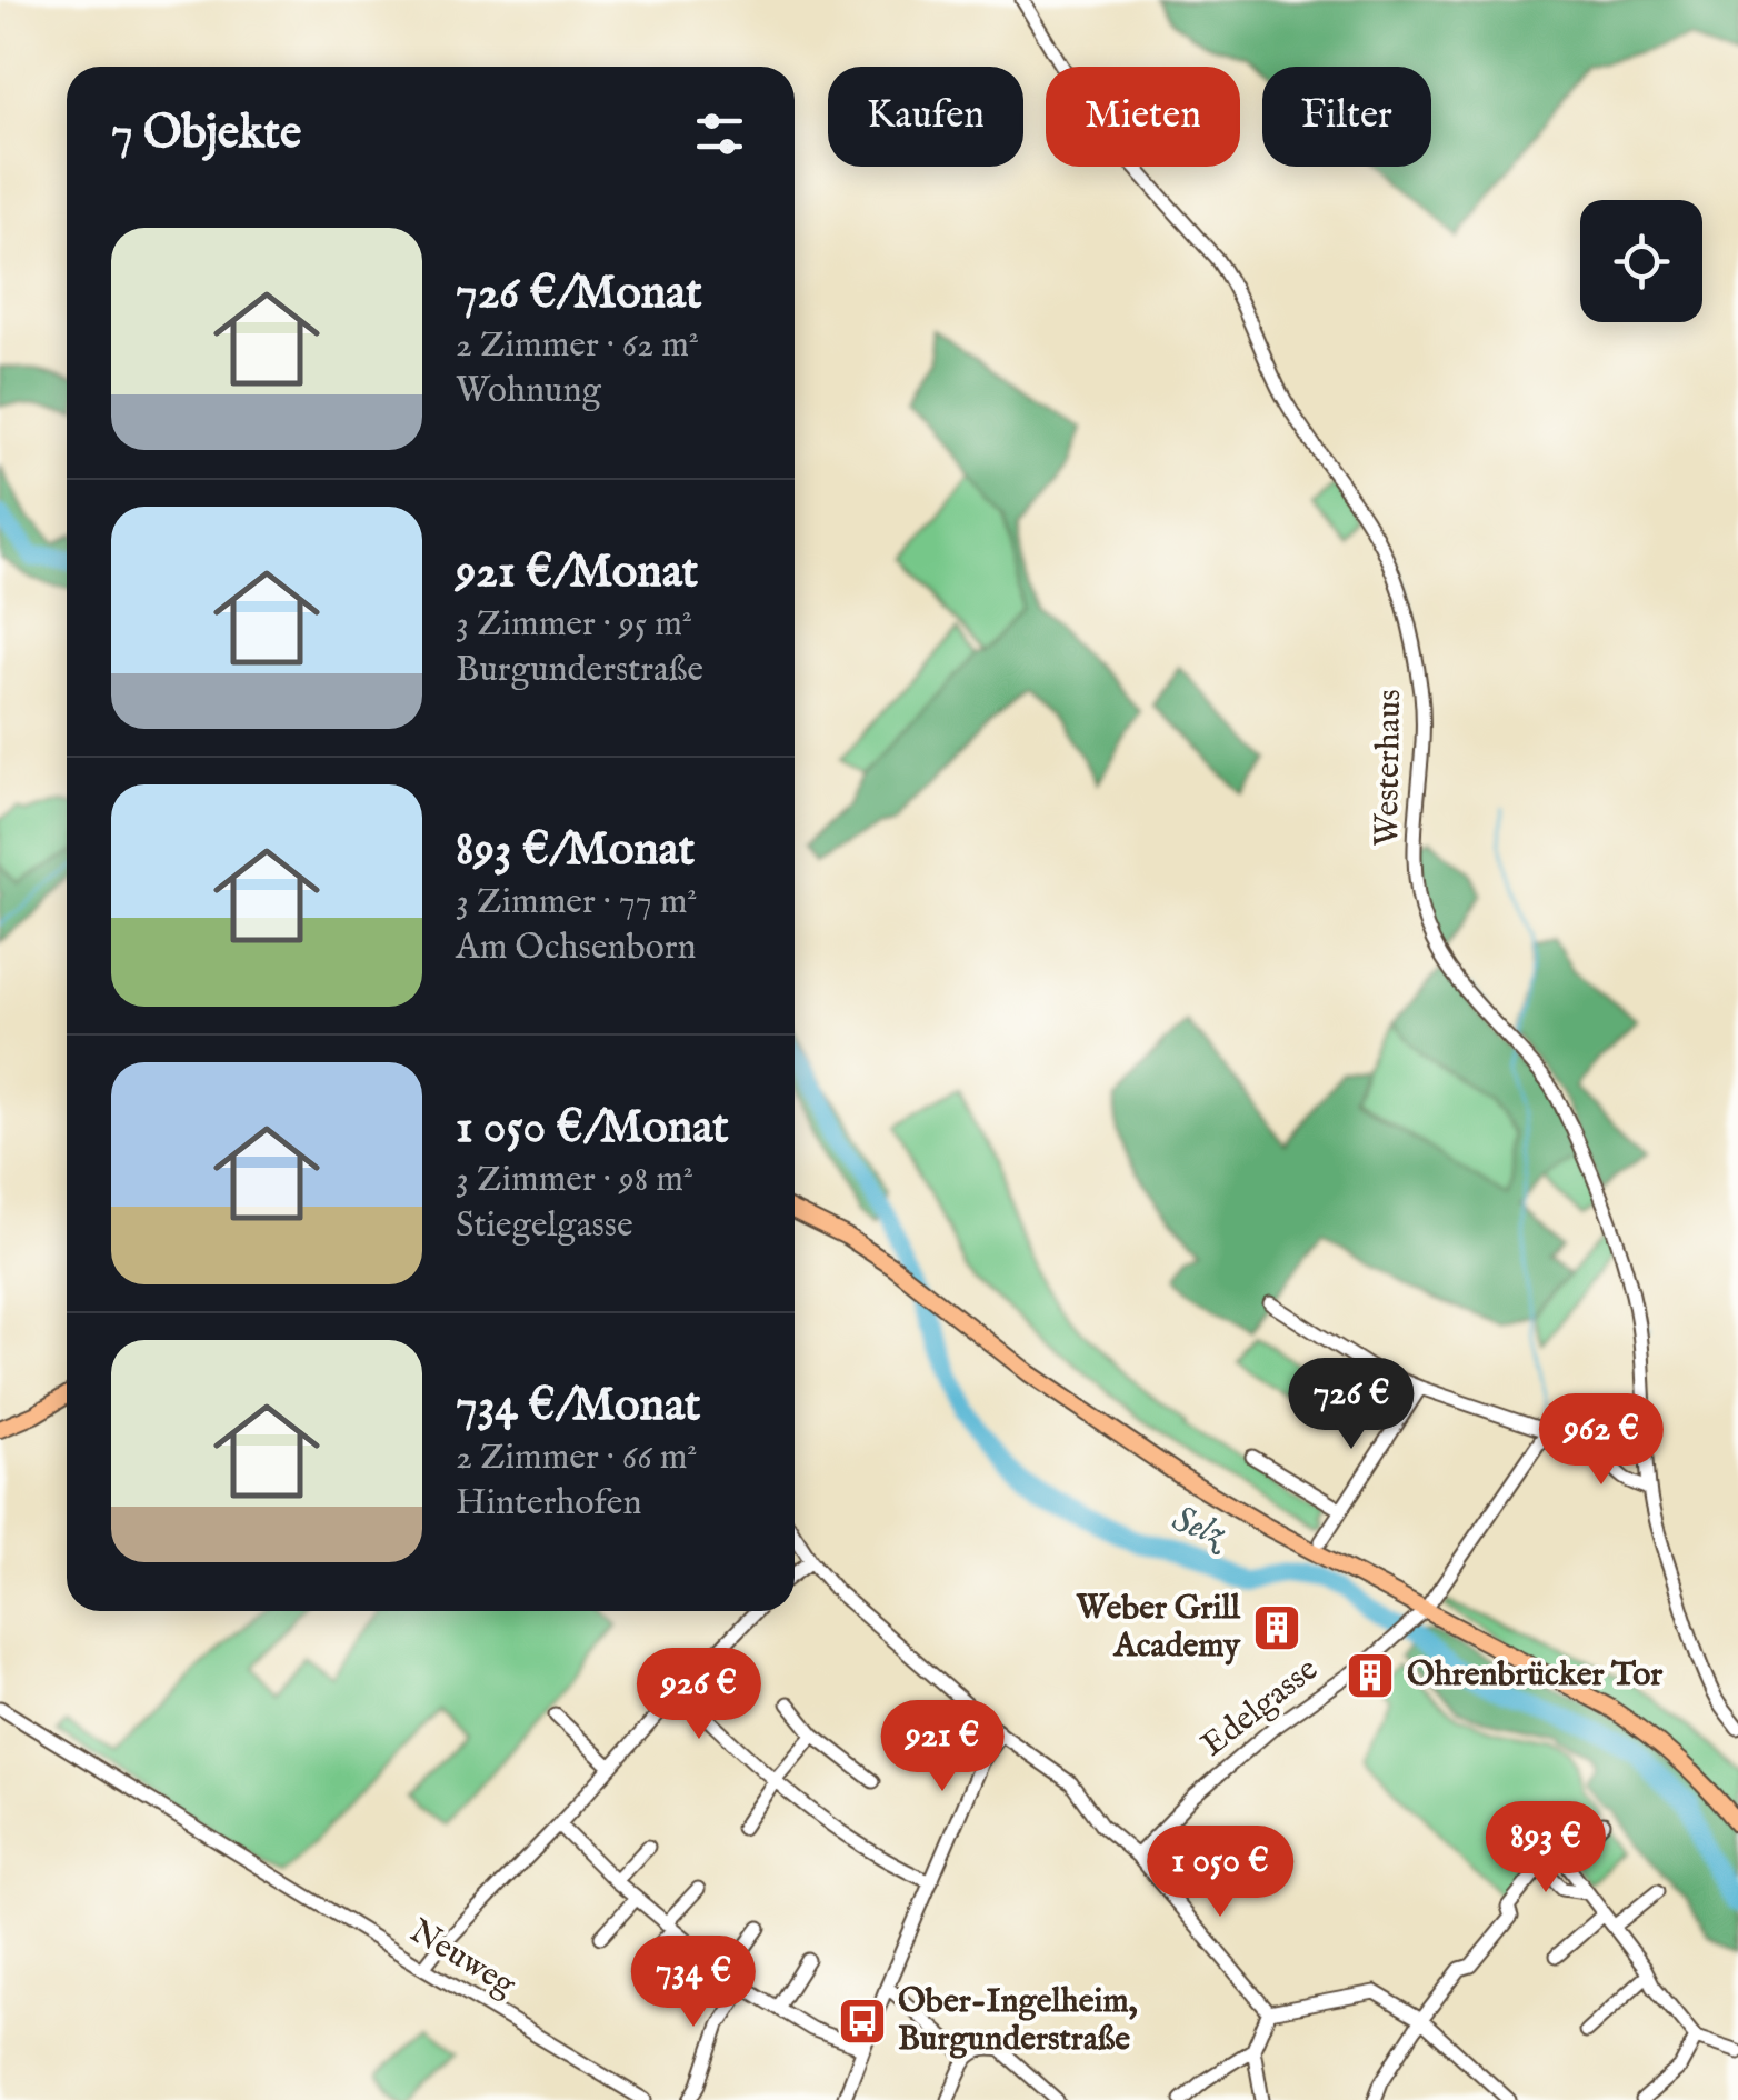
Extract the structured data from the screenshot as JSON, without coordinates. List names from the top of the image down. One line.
{"streets":{"street":["Westerhaus","Edelgasse","Neuweg"]},"water":["Selz"],"places":{"building":["Weber Grill Academy","Ohrenbrücker Tor"],"bus stop":["Ober-Ingelheim, Burgunderstraße"]},"page":{"chip":["Kaufen","Mieten","Filter"],"heading":"7 Objekte","list":[{"name":"726 €/Monat","note":"2 Zimmer · 62 m² · Wohnung"},{"name":"921 €/Monat","note":"3 Zimmer · 95 m² · Burgunderstraße"},{"name":"893 €/Monat","note":"3 Zimmer · 77 m² · Am Ochsenborn"},{"name":"1 050 €/Monat","note":"3 Zimmer · 98 m² · Stiegelgasse"},{"name":"734 €/Monat","note":"2 Zimmer · 66 m² · Hinterhofen"}],"price":["726 €","962 €","926 €","921 €","893 €","1 050 €","734 €"]}}
